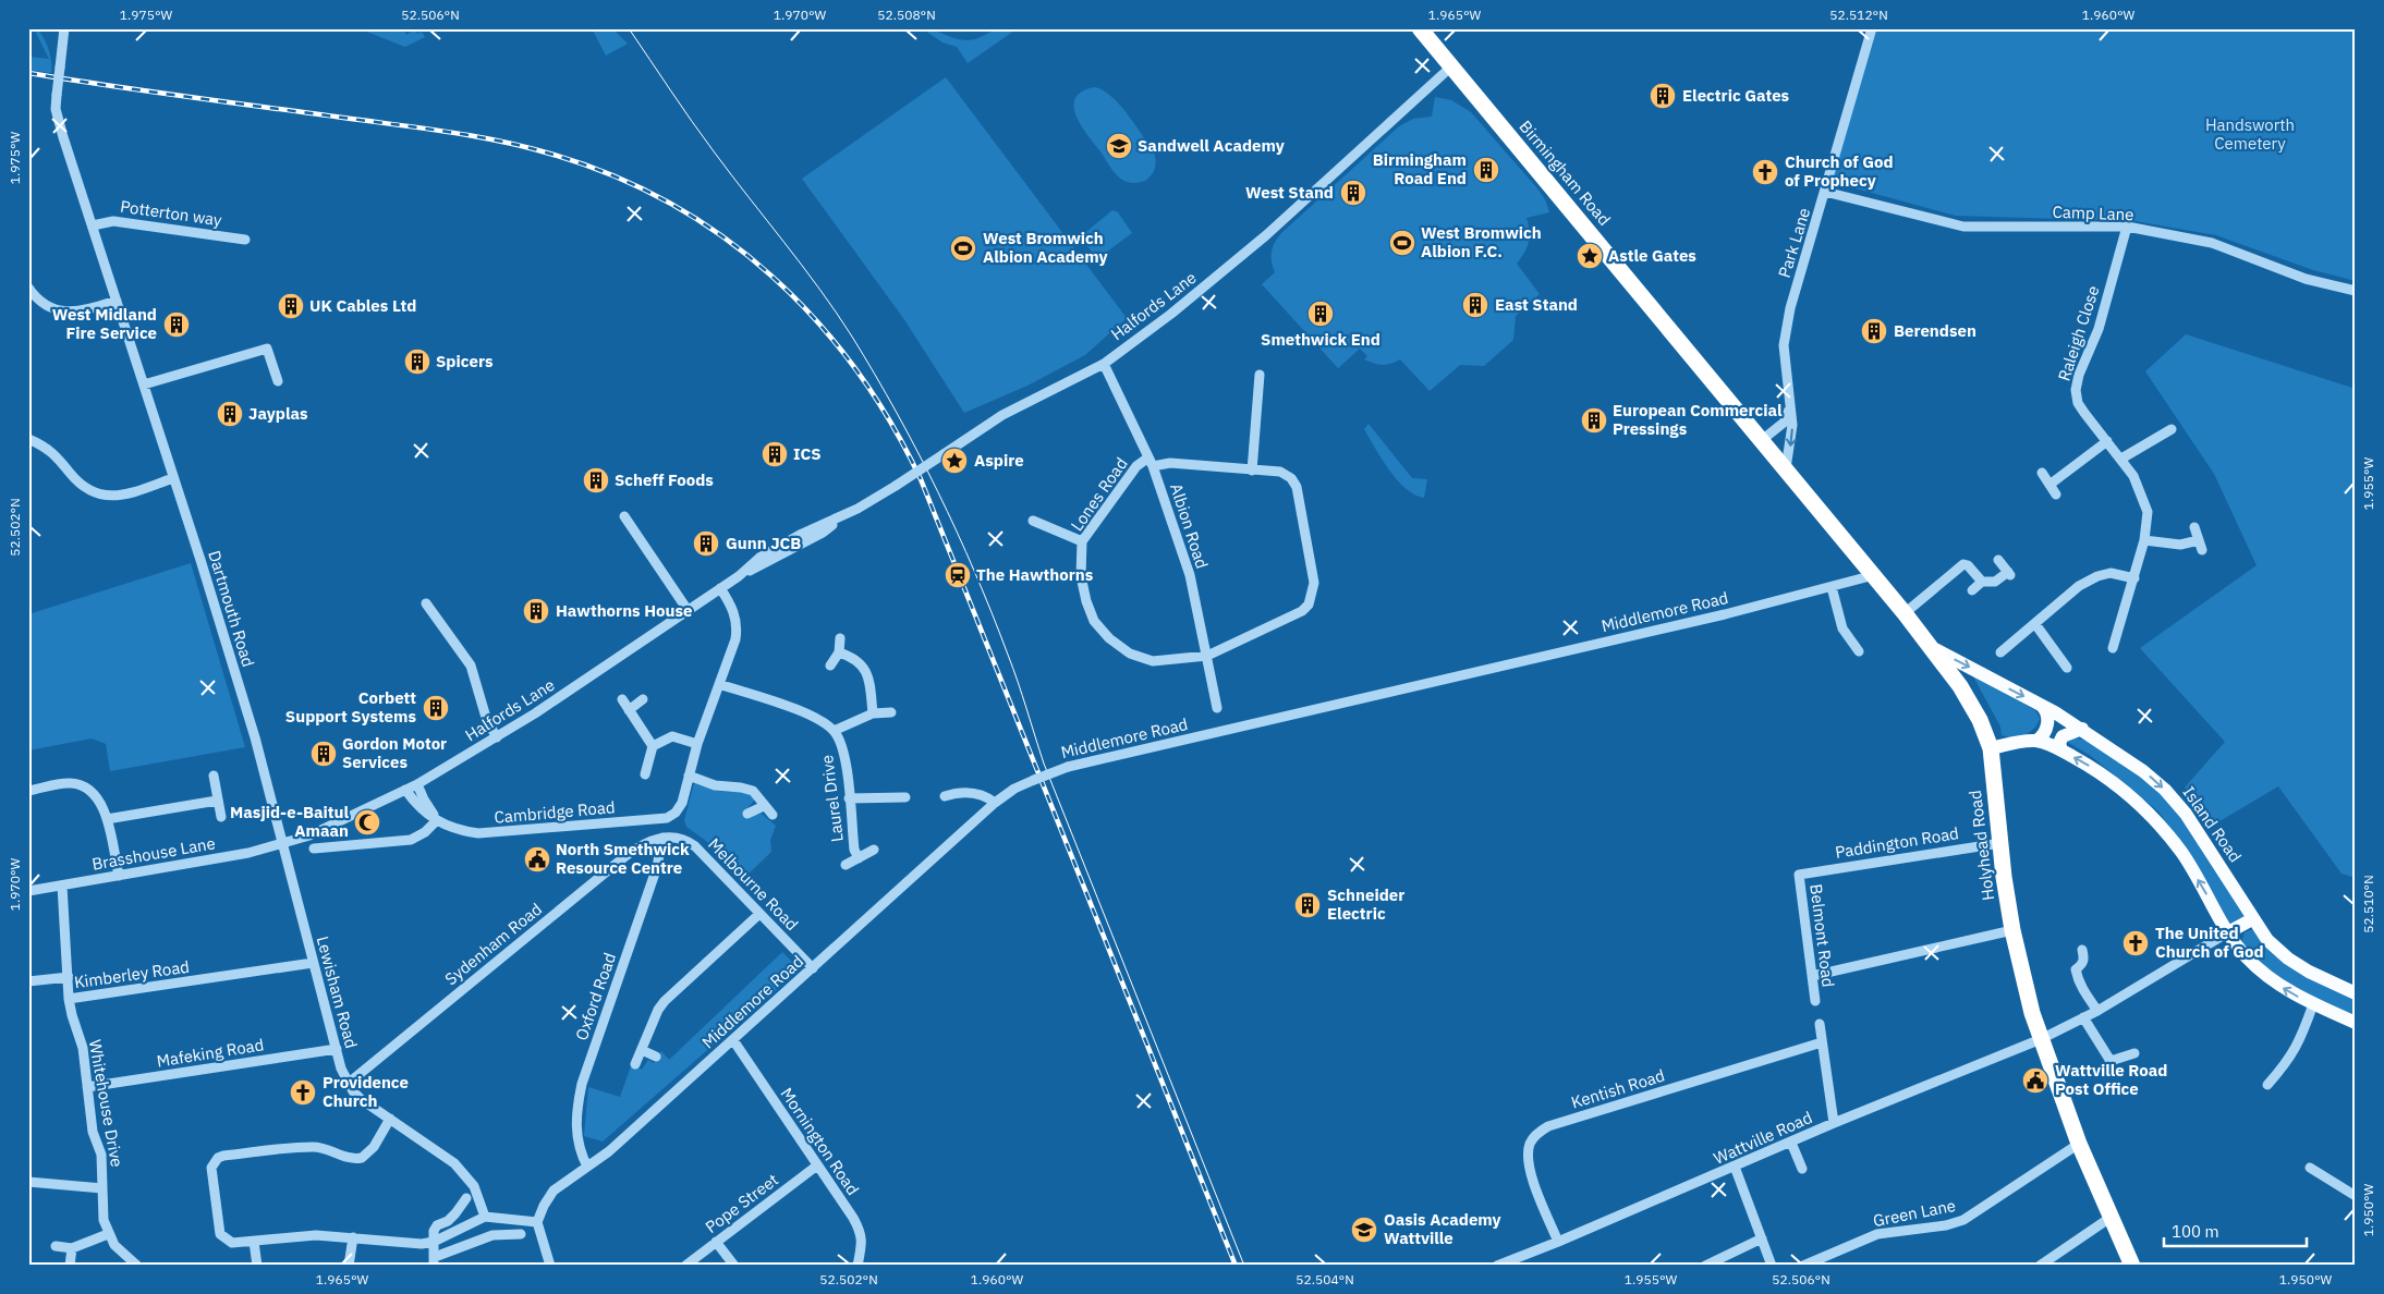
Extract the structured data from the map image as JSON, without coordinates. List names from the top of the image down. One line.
{"streets":{"highway":["Birmingham Road","Holyhead Road"],"main road":["Island Road"],"street":["Potterton way","Camp Lane","Park Lane","Halfords Lane","Raleigh Close","Lones Road","Albion Road","Dartmouth Road","Middlemore Road","Laurel Drive","Cambridge Road","Paddington Road","Brasshouse Lane","Melbourne Road","Belmont Road","Sydenham Road","Kimberley Road","Lewisham Road","Oxford Road","Mafeking Road","Kentish Road","Whitehouse Drive","Wattville Road","Mornington Road","Pope Street","Green Lane"]},"crossings":[["Birmingham Road","Park Lane"],["Birmingham Road","Halfords Lane"],["Birmingham Road","Holyhead Road"],["Potterton way","Dartmouth Road"],["Camp Lane","Park Lane"],["Camp Lane","Raleigh Close"],["Park Lane","Holyhead Road"],["Halfords Lane","Albion Road"],["Halfords Lane","Dartmouth Road"],["Halfords Lane","Cambridge Road"],["Halfords Lane","Brasshouse Lane"],["Halfords Lane","Lewisham Road"],["Lones Road","Albion Road"],["Dartmouth Road","Brasshouse Lane"],["Dartmouth Road","Lewisham Road"],["Middlemore Road","Holyhead Road"],["Middlemore Road","Melbourne Road"],["Middlemore Road","Oxford Road"],["Middlemore Road","Mornington Road"],["Island Road","Holyhead Road"],["Paddington Road","Holyhead Road"],["Paddington Road","Belmont Road"],["Holyhead Road","Wattville Road"],["Holyhead Road","Green Lane"],["Brasshouse Lane","Kimberley Road"],["Brasshouse Lane","Lewisham Road"],["Melbourne Road","Sydenham Road"],["Melbourne Road","Oxford Road"],["Sydenham Road","Lewisham Road"],["Sydenham Road","Oxford Road"],["Kimberley Road","Lewisham Road"],["Kimberley Road","Whitehouse Drive"],["Lewisham Road","Mafeking Road"],["Mafeking Road","Whitehouse Drive"],["Kentish Road","Wattville Road"],["Mornington Road","Pope Street"]],"parks":["Handsworth Cemetery"],"places":{"building":["Electric Gates","Birmingham Road End","West Stand","East Stand","UK Cables Ltd","Smethwick End","West Midland Fire Service","Berendsen","Spicers","Jayplas","European Commercial Pressings","ICS","Scheff Foods","Gunn JCB","Hawthorns House","Corbett Support Systems","Gordon Motor Services","Schneider Electric"],"school or university":["Sandwell Academy","Oasis Academy Wattville"],"church":["Church of God of Prophecy","The United Church of God","Providence Church"],"sports":["West Bromwich Albion F.C.","West Bromwich Albion Academy"],"place":["Astle Gates","Aspire"],"station":["The Hawthorns"],"mosque":["Masjid-e-Baitul Amaan"],"public building":["North Smethwick Resource Centre","Wattville Road Post Office"]},"scale_bar":"100 m","coordinates":["1.975°W","52.506°N","1.970°W","52.508°N","1.965°W","52.512°N","1.960°W","1.955°W","52.502°N","52.510°N","1.950°W","52.504°N"]}
